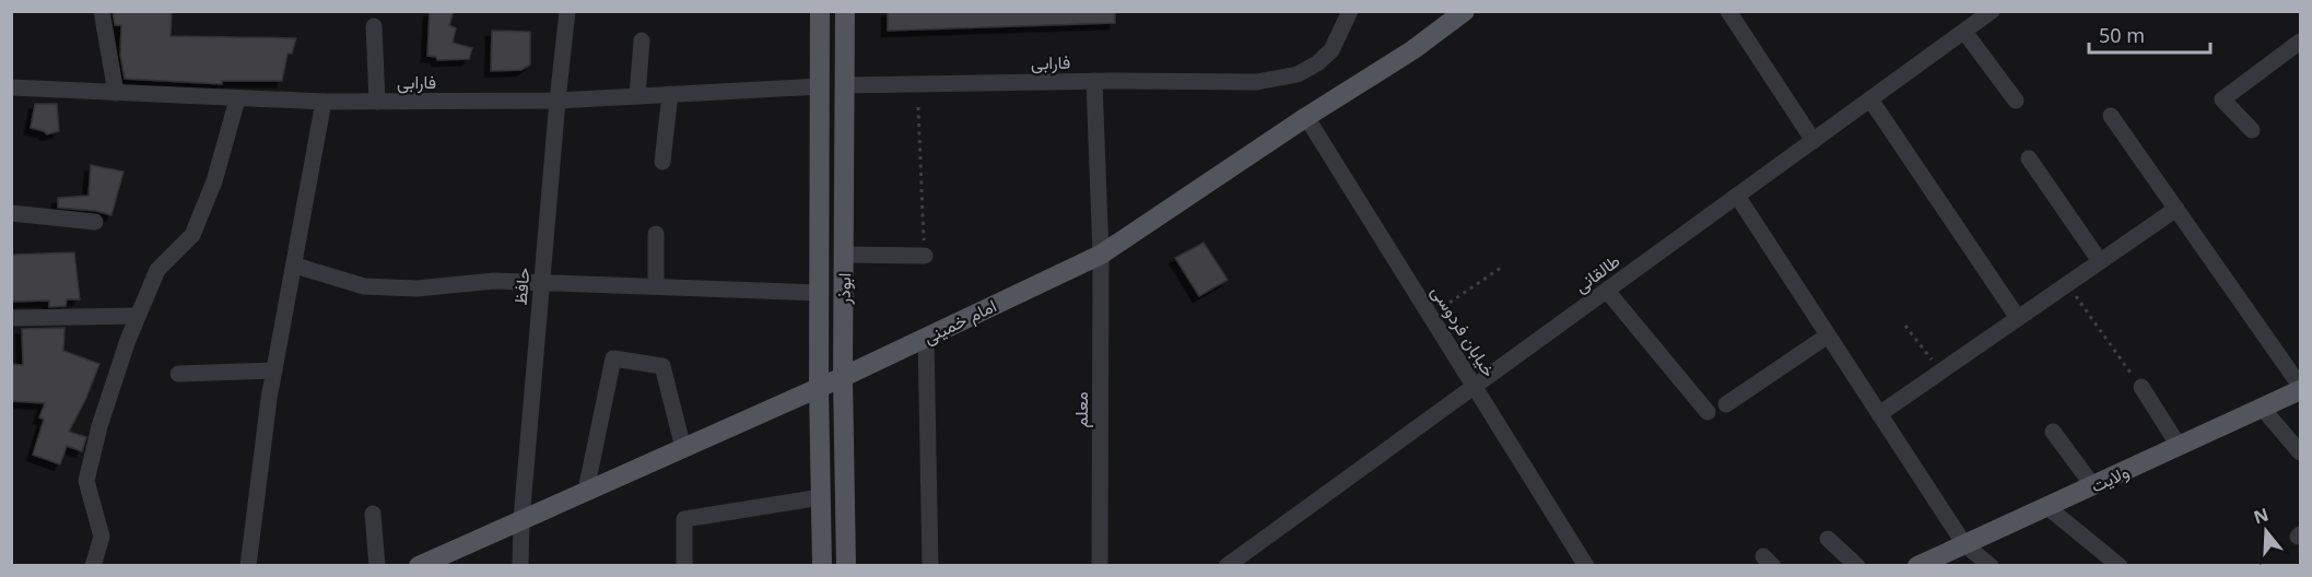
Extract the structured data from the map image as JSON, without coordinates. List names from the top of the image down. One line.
{"streets":{"main road":["ابوذر","امام خمینی","ولایت"],"street":["فارابی","طالقانی","حافظ","خیابان فردوسی","معلم"]},"crossings":[["فارابی","حافظ"],["فارابی","ابوذر"],["فارابی","معلم"],["طالقانی","خیابان فردوسی"],["حافظ","امام خمینی"],["ابوذر","امام خمینی"],["امام خمینی","خیابان فردوسی"],["امام خمینی","معلم"]],"scale_bar":"50 m","north":"top"}
